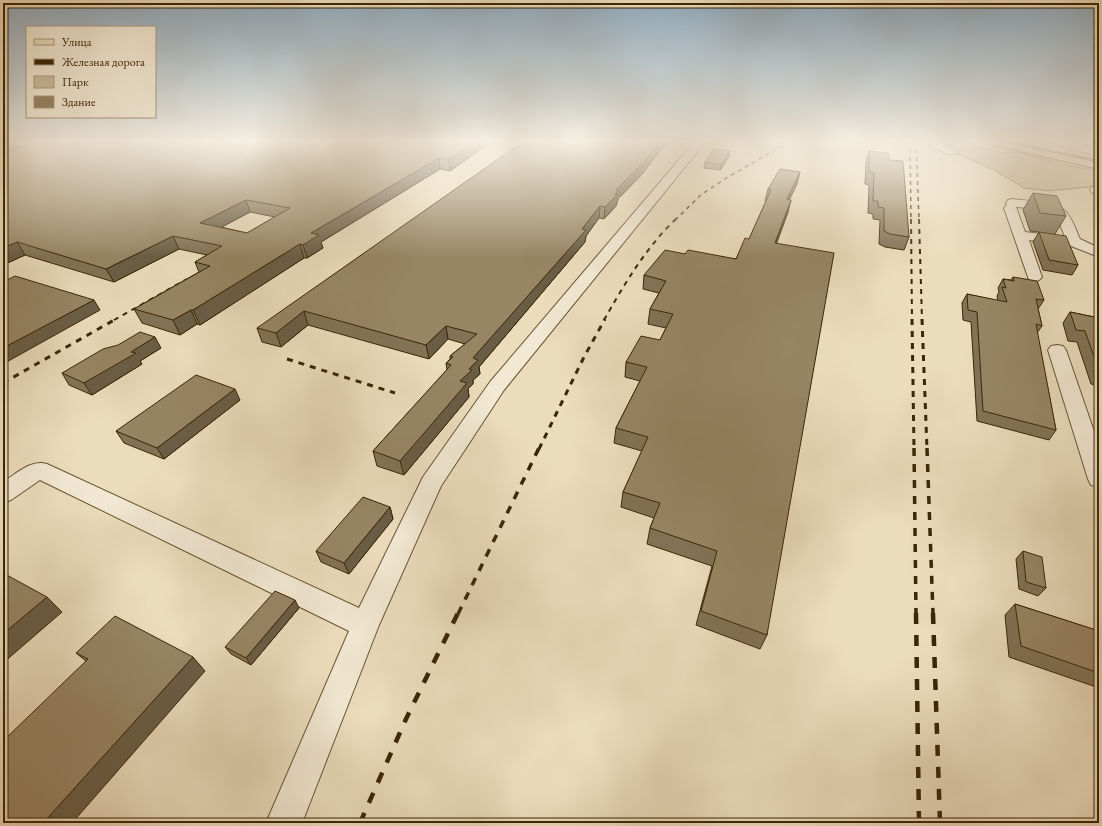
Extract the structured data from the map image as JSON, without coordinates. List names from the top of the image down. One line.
{"legend":["Улица","Железная дорога","Парк","Здание"]}
